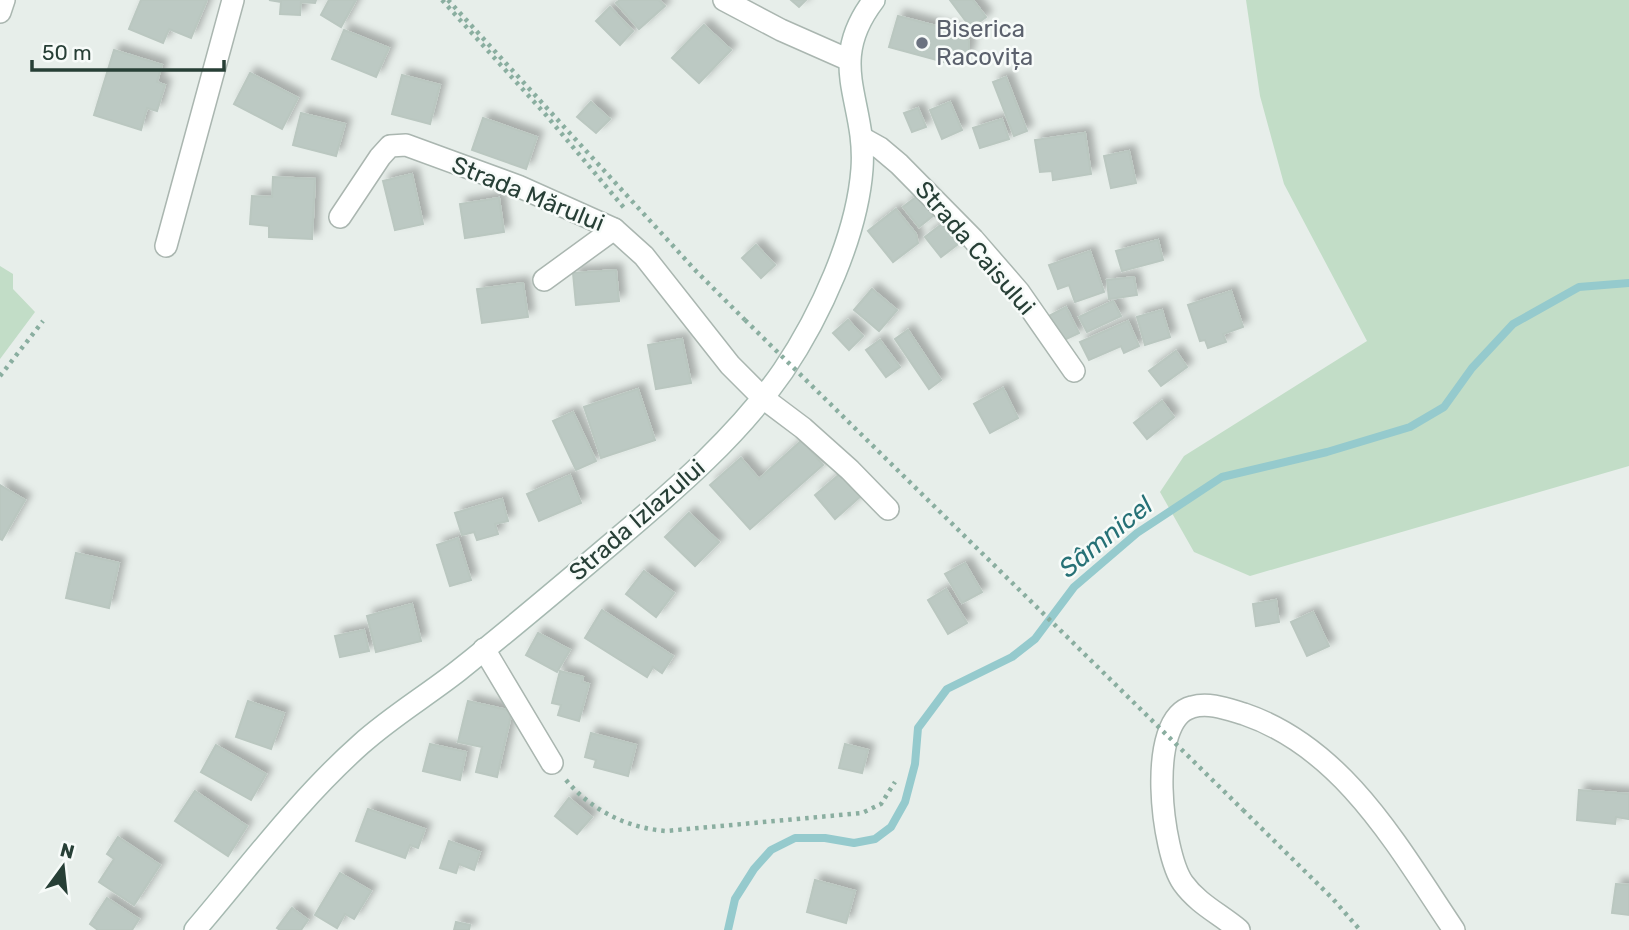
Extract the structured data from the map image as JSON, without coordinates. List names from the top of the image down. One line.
{"streets":{"street":["Strada Mărului","Strada Caisului","Strada Izlazului"]},"crossings":[["Strada Mărului","Strada Izlazului"],["Strada Caisului","Strada Izlazului"]],"water":["Sâmnicel"],"places":["Biserica Racovița"],"scale_bar":"50 m","north":"top"}
